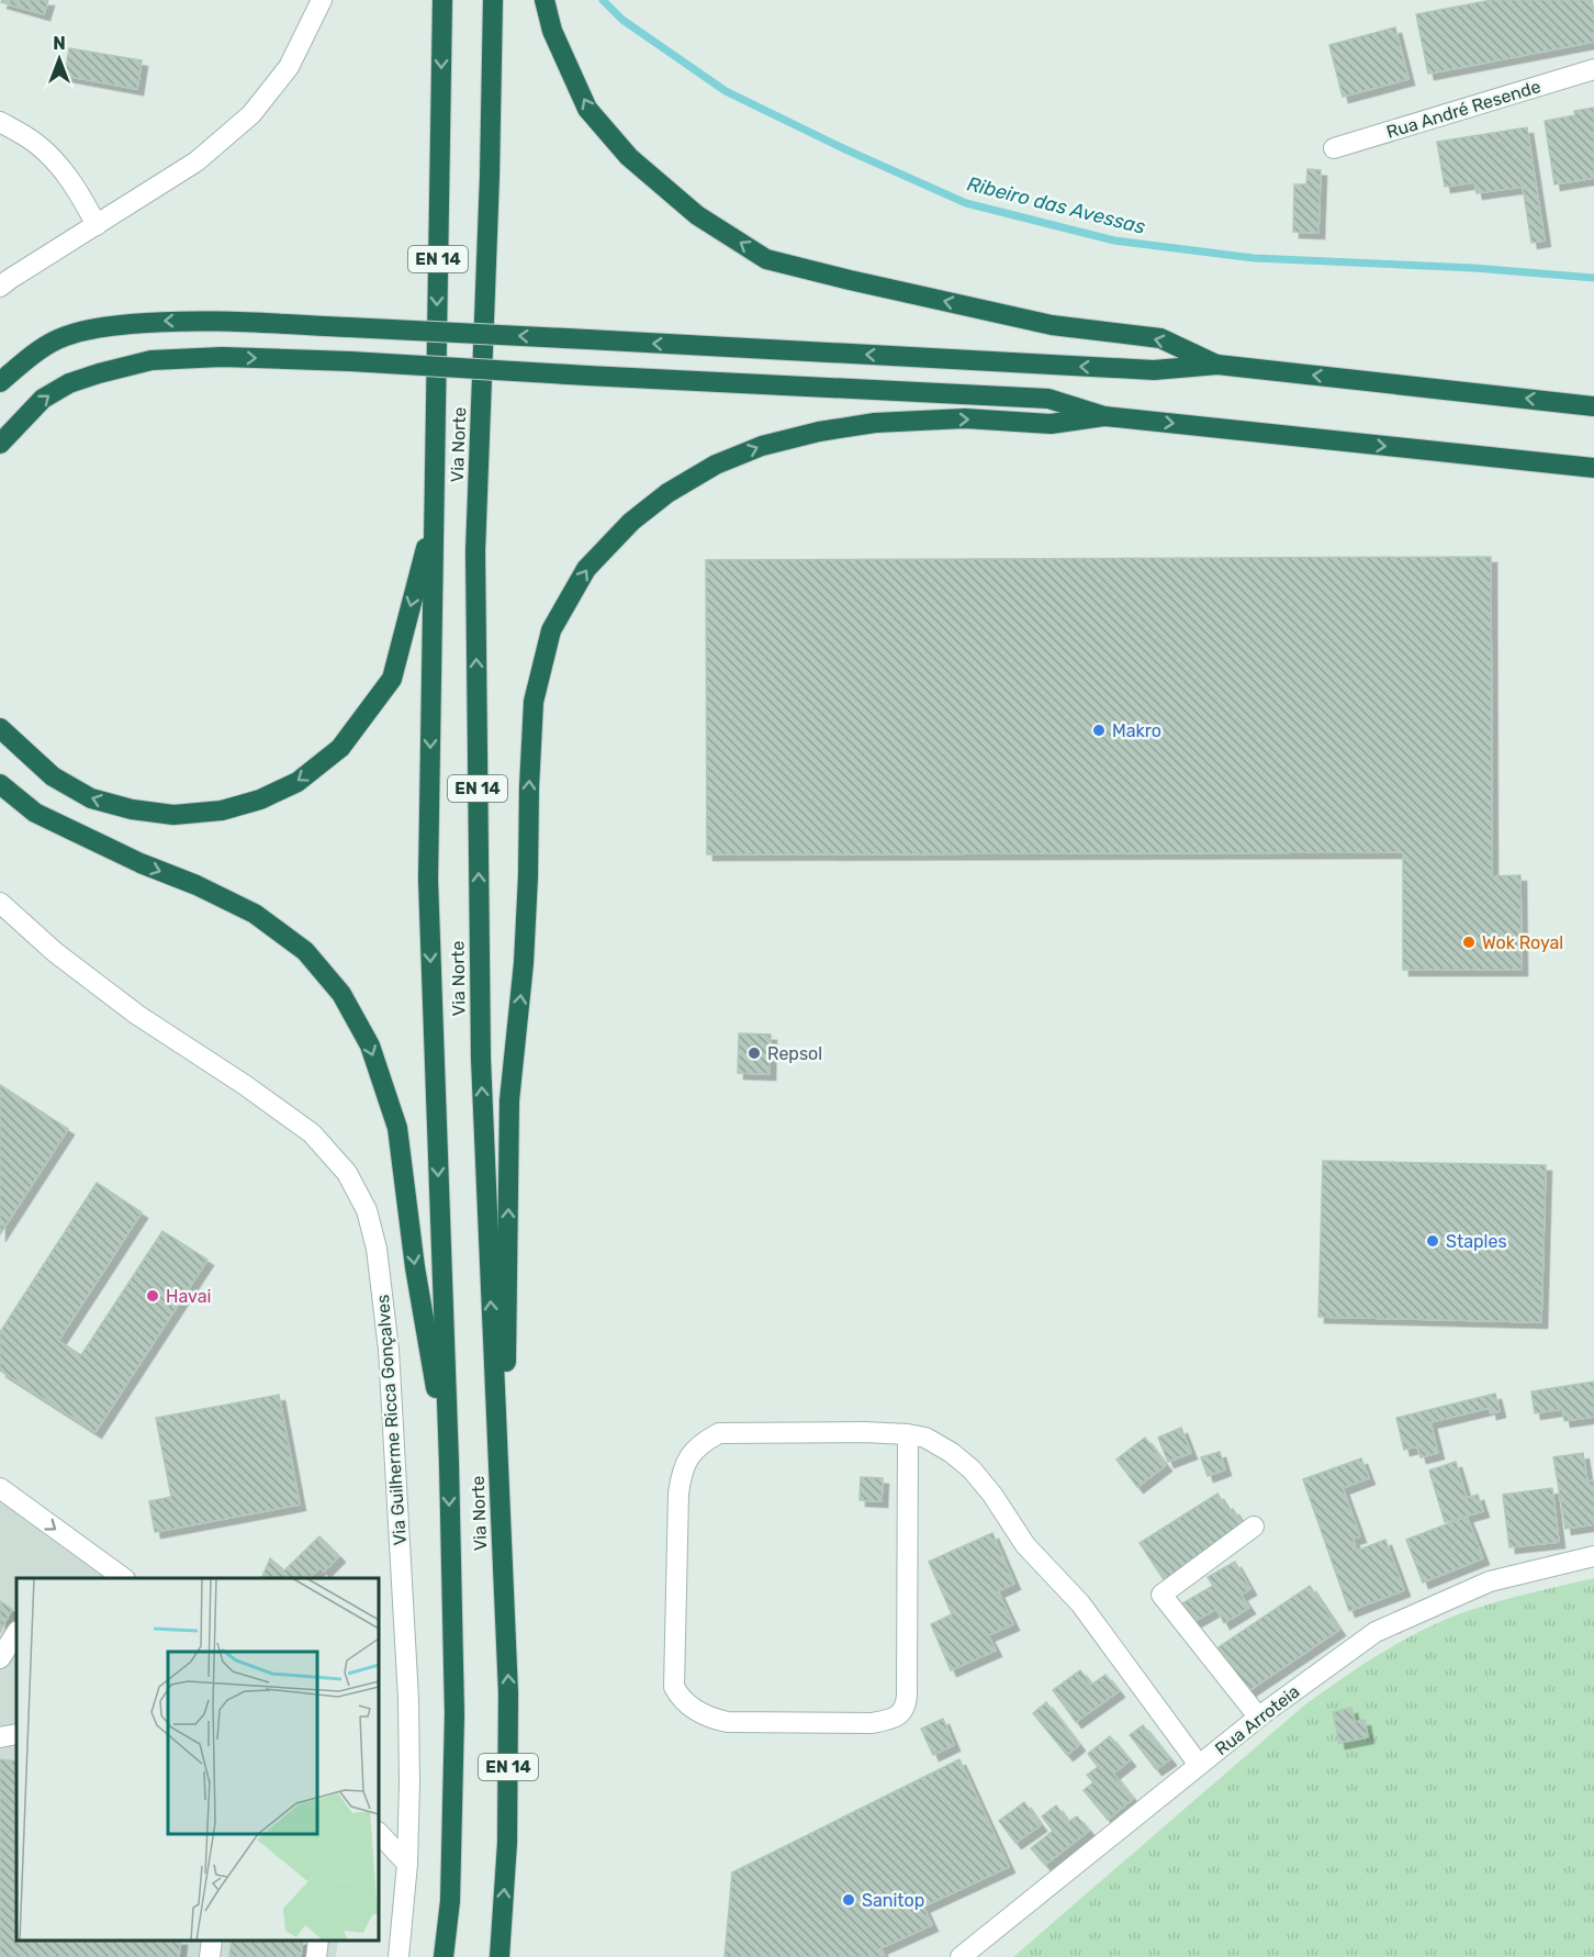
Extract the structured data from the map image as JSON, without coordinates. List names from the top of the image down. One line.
{"streets":{"highway":["EN 14","Via Norte"],"street":["Rua André Resende","Via Guilherme Ricca Gonçalves","Rua Arroteia"]},"water":["Ribeiro das Avessas"],"places":["Makro","Wok Royal","Repsol","Staples","Havai","Sanitop"],"north":"top"}
